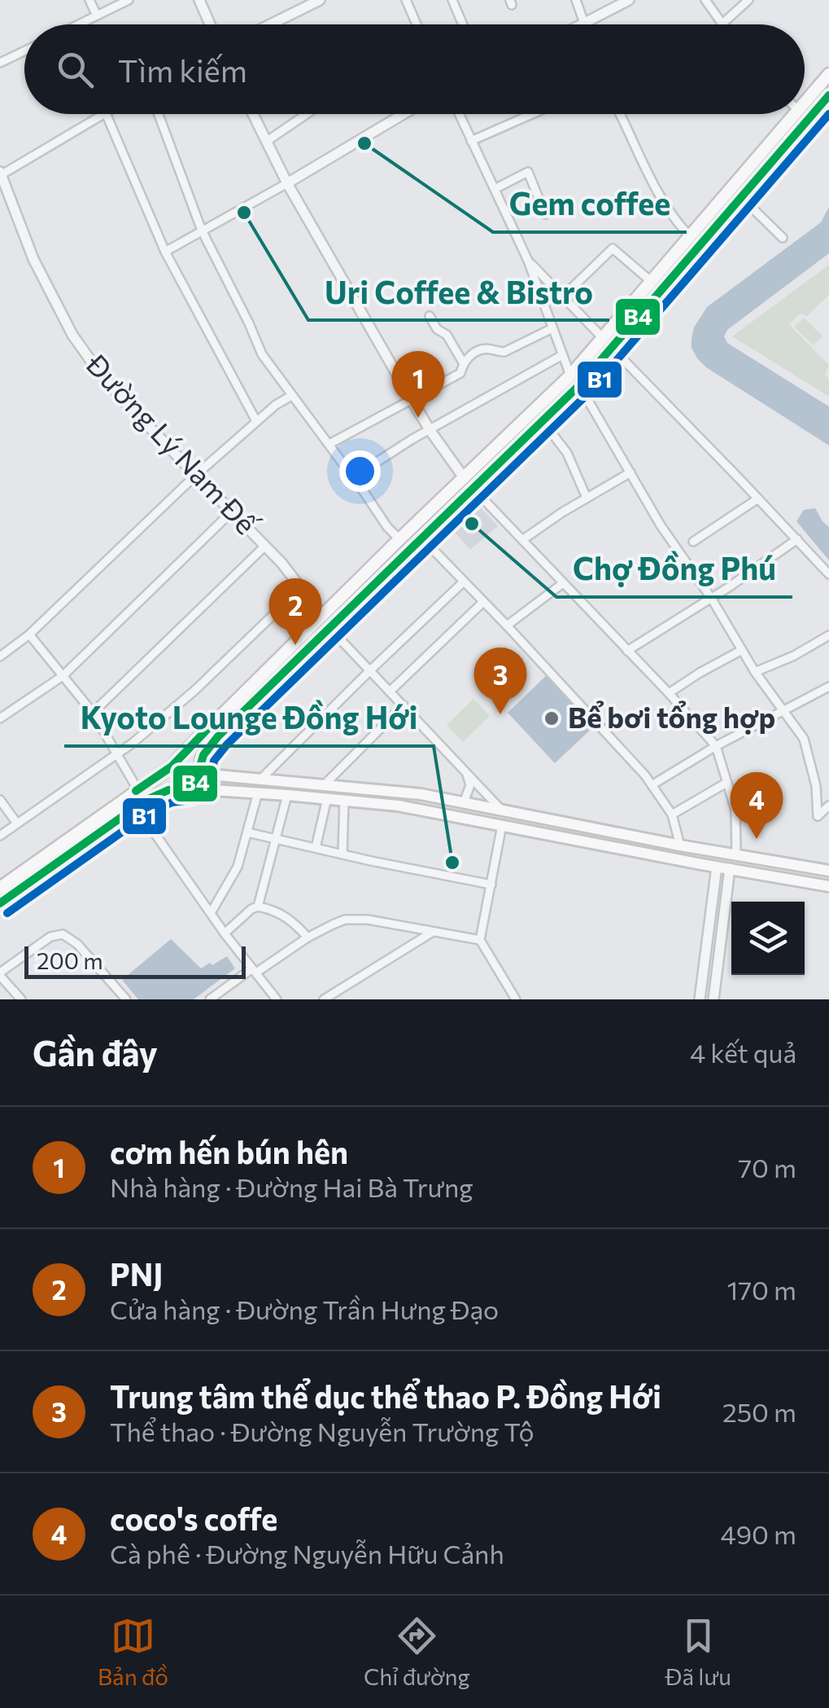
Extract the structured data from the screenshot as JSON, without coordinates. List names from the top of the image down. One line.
{"streets":{"street":["Đường Lý Nam Đế"]},"places":["Gem coffee","Uri Coffee & Bistro","Chợ Đồng Phú","Bể bơi tổng hợp","Kyoto Lounge Đồng Hới"],"lines":["transit line B4","transit line B1"],"scale_bar":"200 m","page":{"search":"Tìm kiếm","pins":["1","2","3","4"],"scale":"200 m","heading":["Gần đây","4 kết quả"],"list":[{"mark":"1","name":"cơm hến bún hên","note":"Nhà hàng · Đường Hai Bà Trưng","value":"70 m"},{"mark":"2","name":"PNJ","note":"Cửa hàng · Đường Trần Hưng Đạo","value":"170 m"},{"mark":"3","name":"Trung tâm thể dục thể thao P. Đồng Hới","note":"Thể thao · Đường Nguyễn Trường Tộ","value":"250 m"},{"mark":"4","name":"coco's coffe","note":"Cà phê · Đường Nguyễn Hữu Cảnh","value":"490 m"}],"nav":["Bản đồ","Chỉ đường","Đã lưu"]}}
